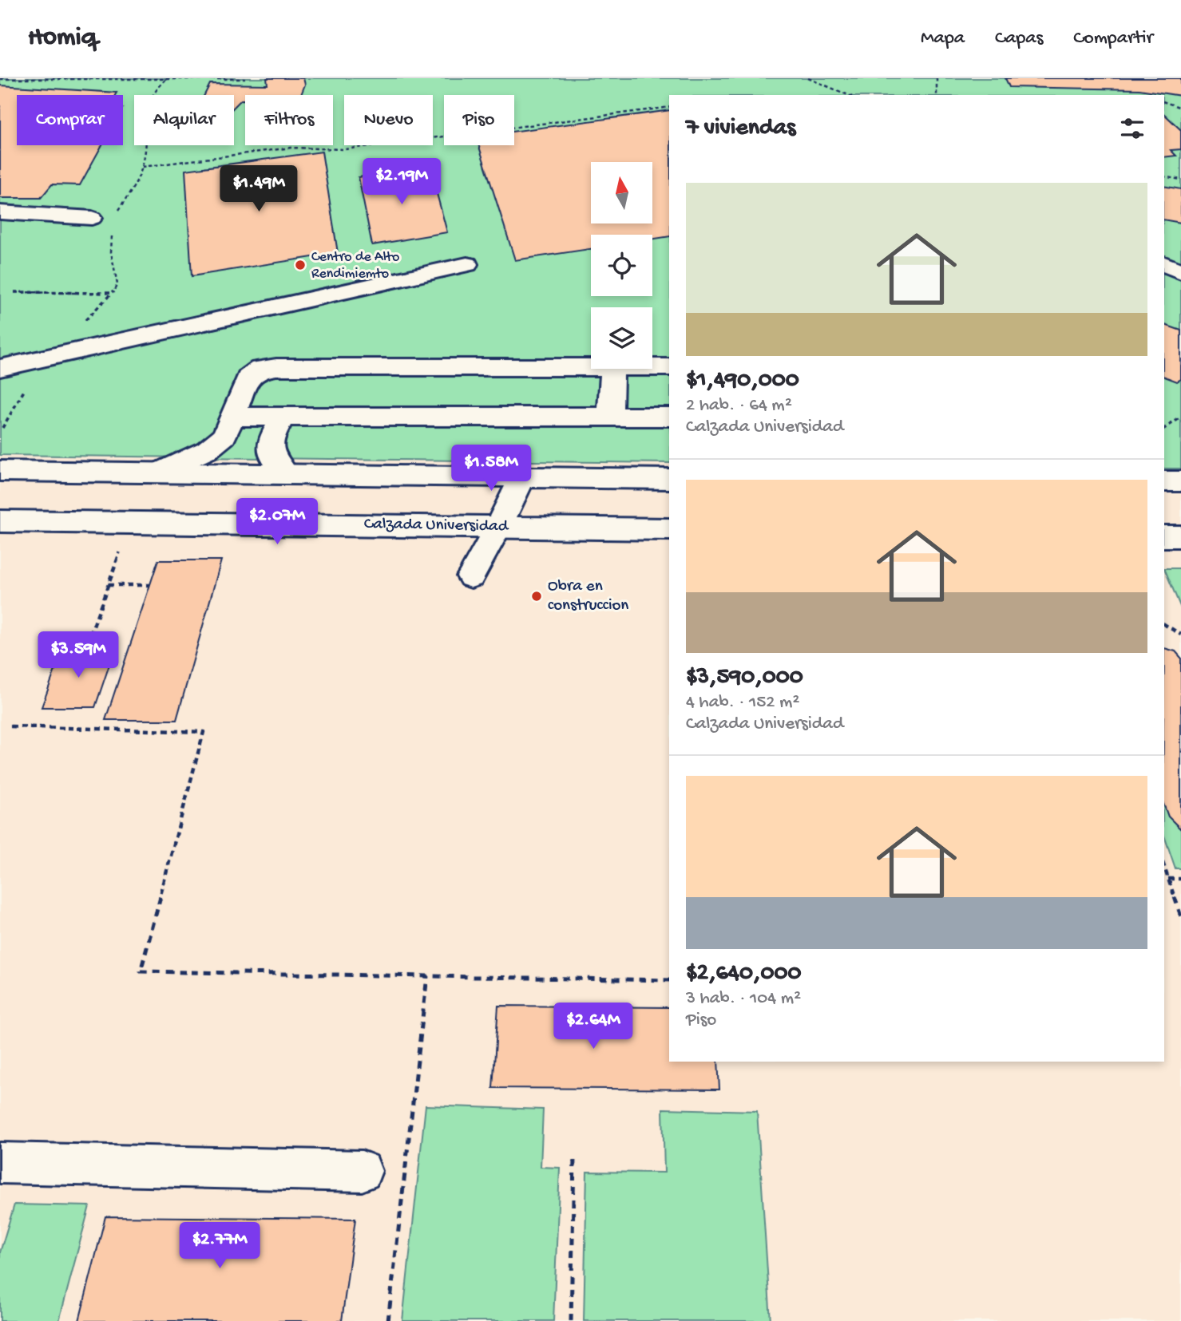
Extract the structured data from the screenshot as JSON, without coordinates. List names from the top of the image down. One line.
{"streets":{"main road":["Calzada Universidad"]},"places":["Centro de Alto Rendimiemto","Obra en construccion"],"north":"top","page":{"header":"Homiq","nav":["Mapa","Capas","Compartir"],"chip":["Comprar","Alquilar","Filtros","Nuevo","Piso"],"heading":"7 viviendas","price":["$2.19M","$1.49M","$1.58M","$2.07M","$3.59M","$2.64M","$2.77M"],"list":[{"name":"$1,490,000","note":"2 hab. · 64 m² · Calzada Universidad"},{"name":"$3,590,000","note":"4 hab. · 152 m² · Calzada Universidad"},{"name":"$2,640,000","note":"3 hab. · 104 m² · Piso"}]}}
